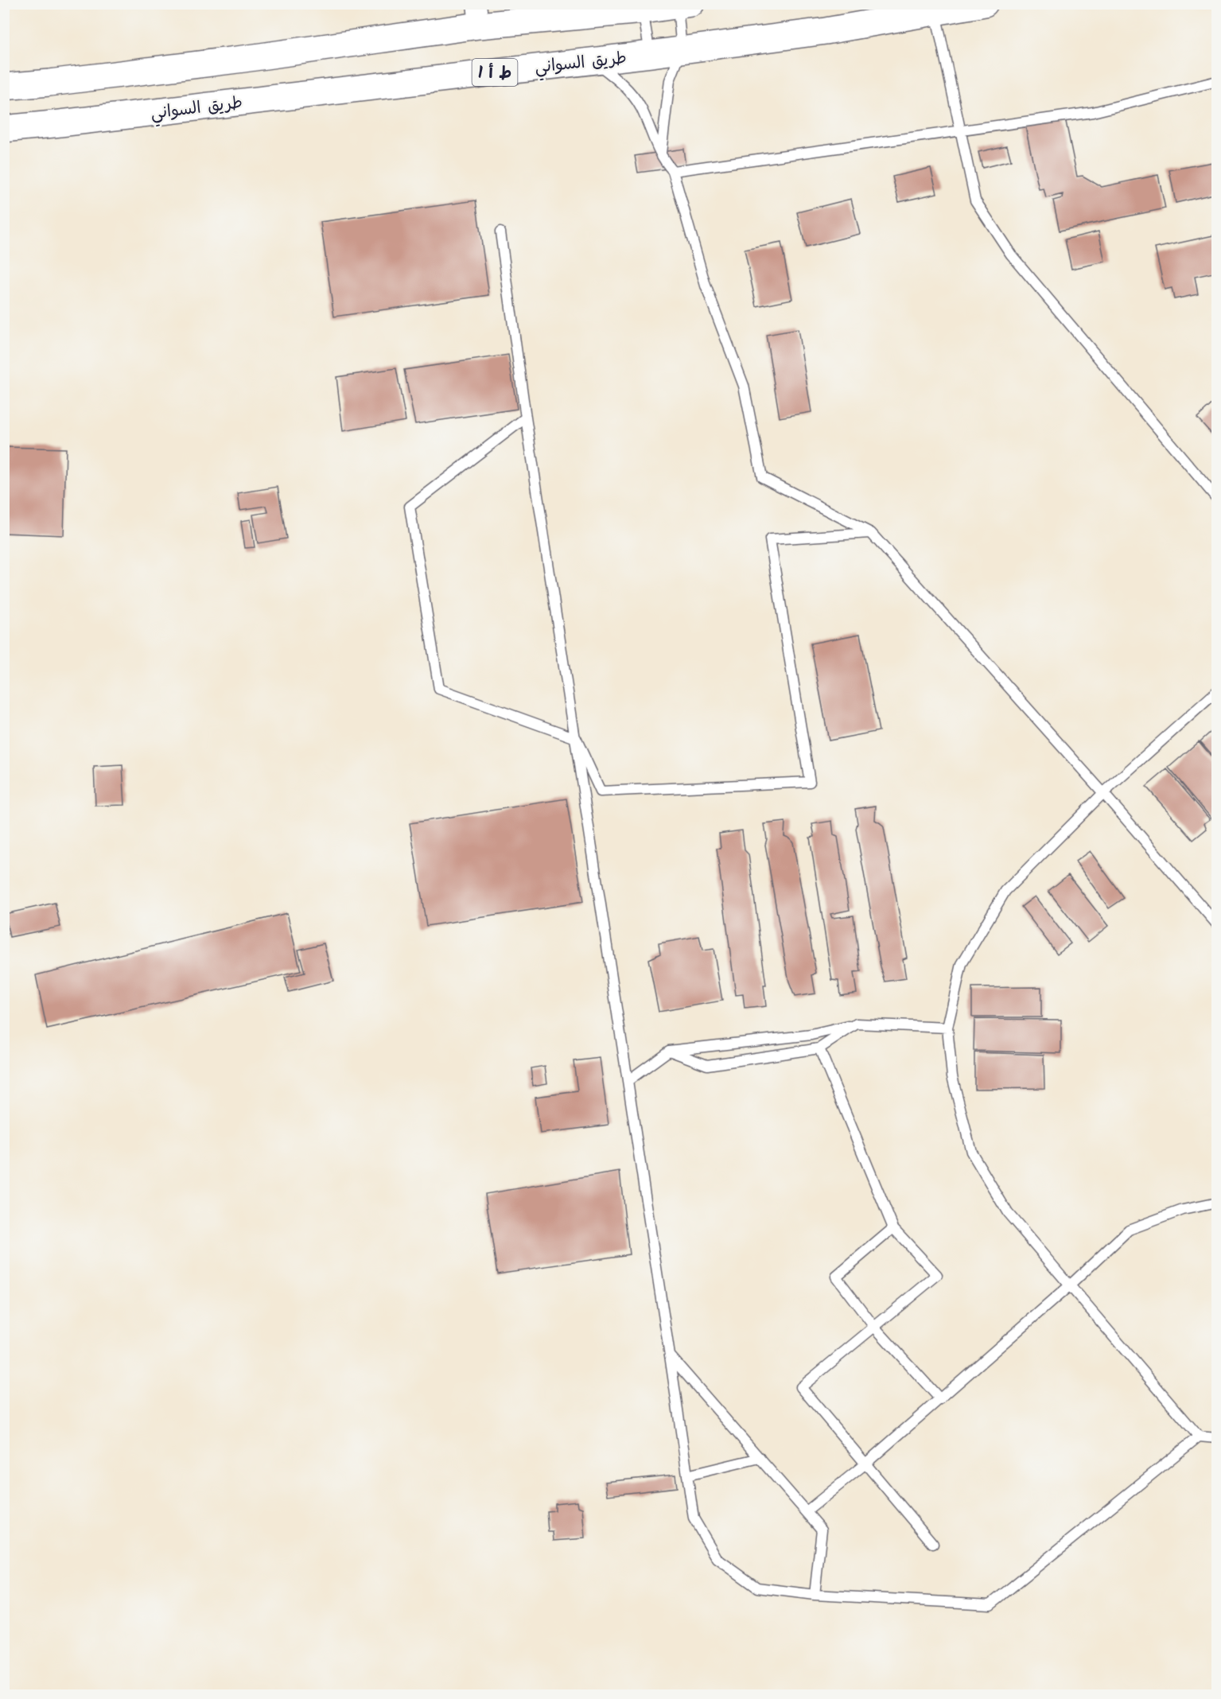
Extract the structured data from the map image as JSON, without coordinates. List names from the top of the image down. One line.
{"streets":{"highway":["طريق السواني","ط أ 1"]}}
